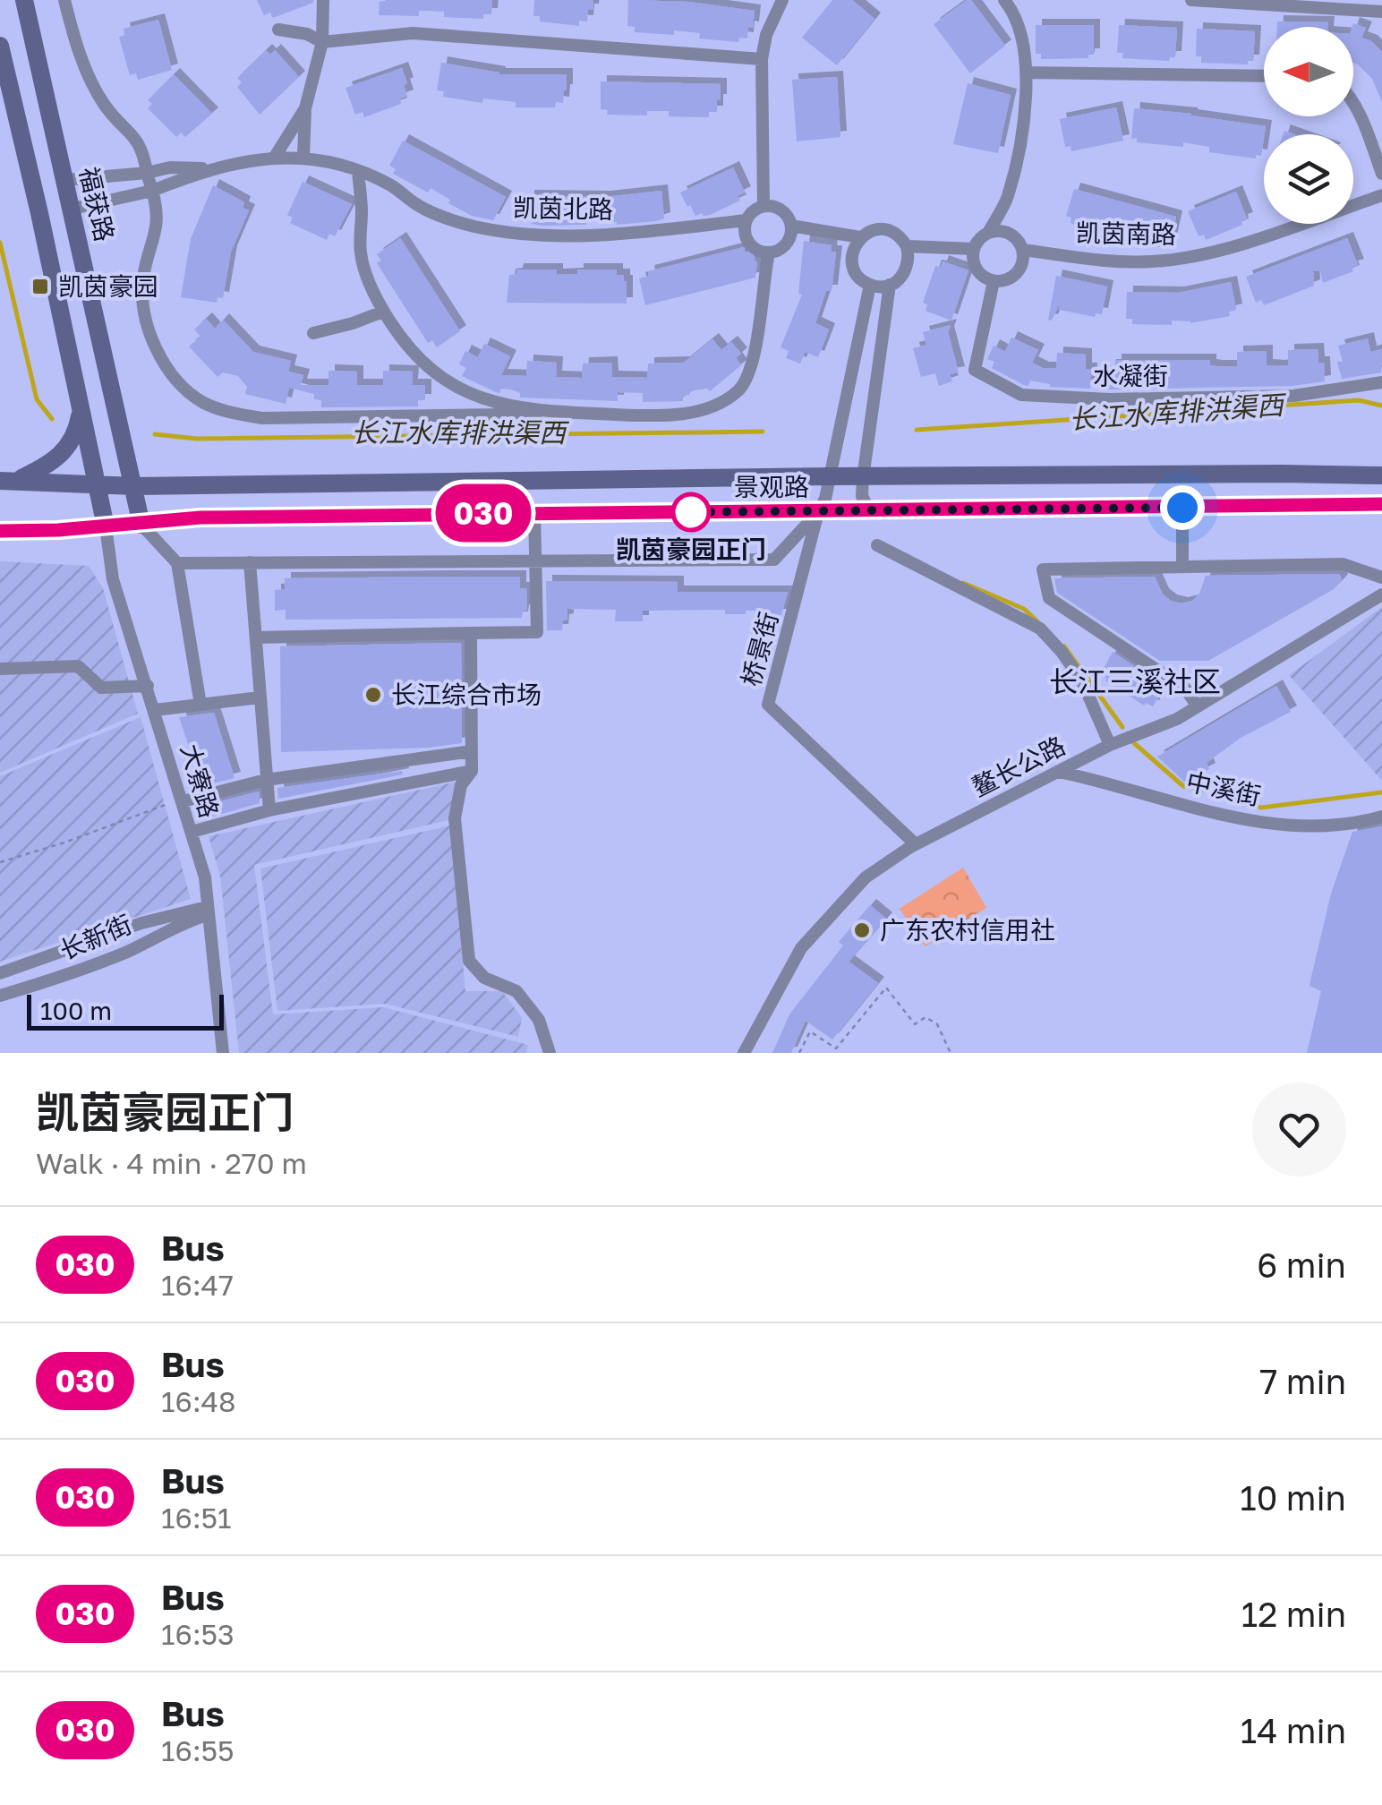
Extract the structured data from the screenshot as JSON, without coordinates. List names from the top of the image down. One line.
{"streets":{"main road":["福获路","景观路"],"street":["凯茵北路","凯茵南路","水凝街","桥景街","鳌长公路","大寮路","中溪街","长新街"]},"crossings":[["福获路","景观路"],["凯茵南路","水凝街"],["景观路","桥景街"],["景观路","大寮路"],["桥景街","鳌长公路"],["鳌长公路","中溪街"],["大寮路","长新街"]],"districts":["长江三溪社区"],"water":["长江水库排洪渠西"],"places":{"transit":["凯茵豪园"],"other":["凯茵豪园正门","长江综合市场","广东农村信用社"]},"lines":["bus line 030"],"scale_bar":"100 m","north":"left","page":{"on_map":"030","scale":"100 m","heading":["凯茵豪园正门","Walk · 4 min · 270 m"],"list":[{"mark":"030","name":"Bus","note":"16:47","value":"6 min"},{"mark":"030","name":"Bus","note":"16:48","value":"7 min"},{"mark":"030","name":"Bus","note":"16:51","value":"10 min"},{"mark":"030","name":"Bus","note":"16:53","value":"12 min"},{"mark":"030","name":"Bus","note":"16:55","value":"14 min"}]}}
